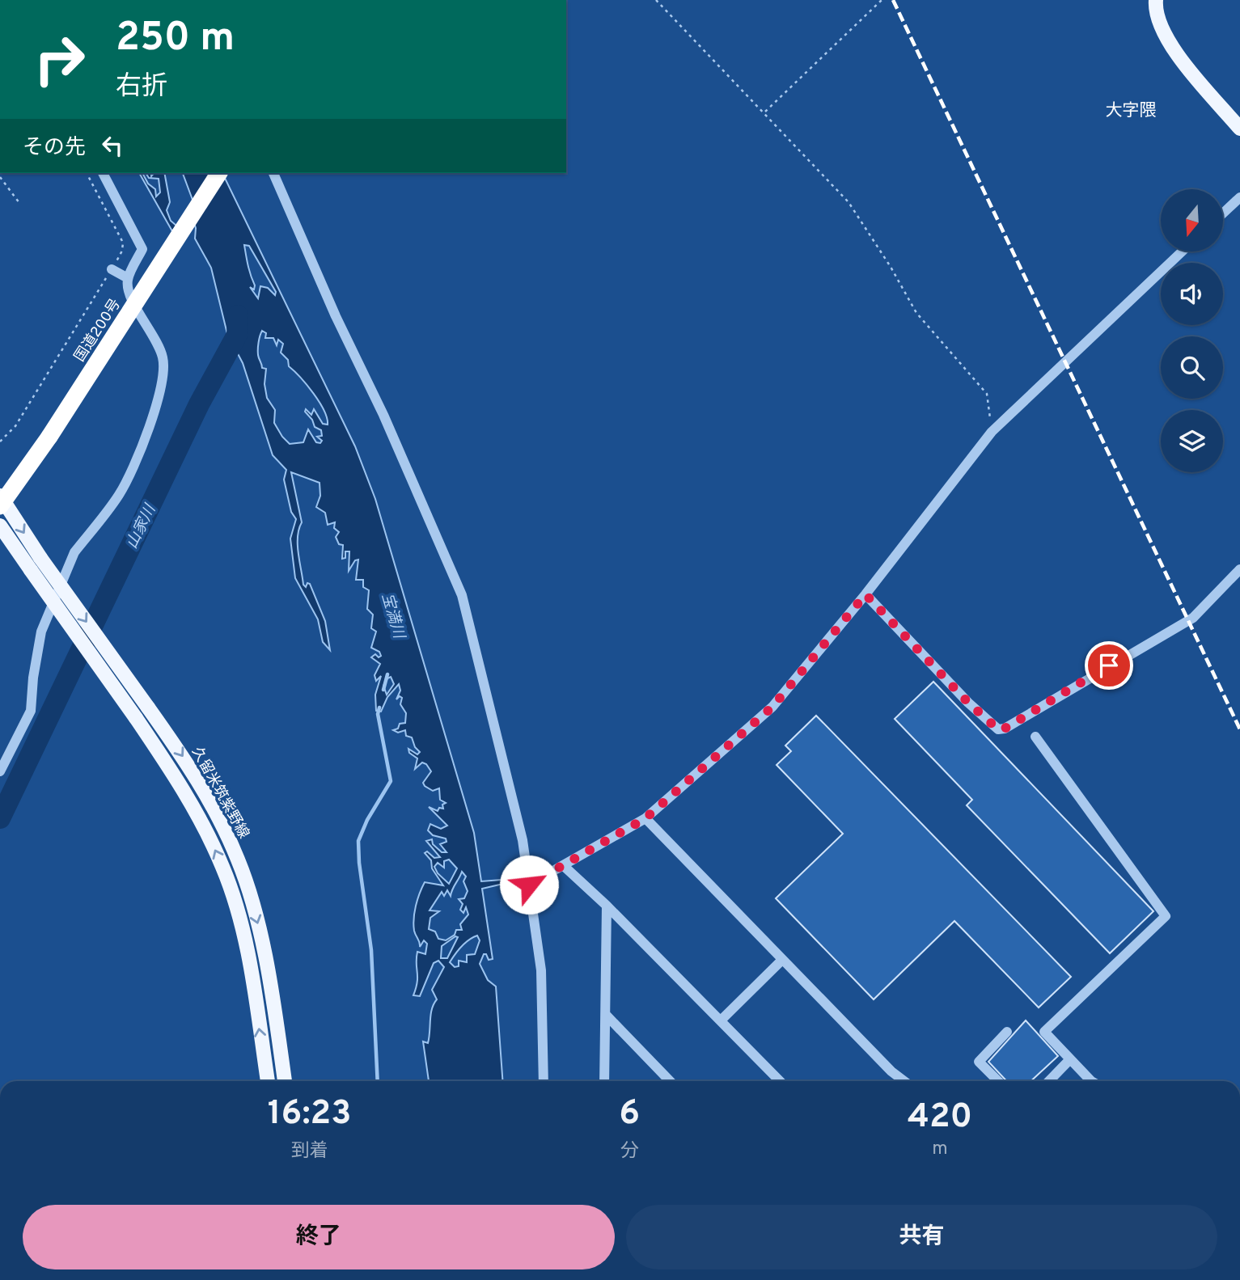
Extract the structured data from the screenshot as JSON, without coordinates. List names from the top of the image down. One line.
{"streets":{"highway":["国道200号"],"main road":["久留米筑紫野線"]},"crossings":[["国道200号","久留米筑紫野線"]],"districts":["大字隈"],"water":["山家川","宝満川"],"north":"bottom","page":{"turn":["250 m","右折"],"then":"その先","eta":["16:23","到着","6","分","420","m"],"buttons":["終了","共有"]}}
